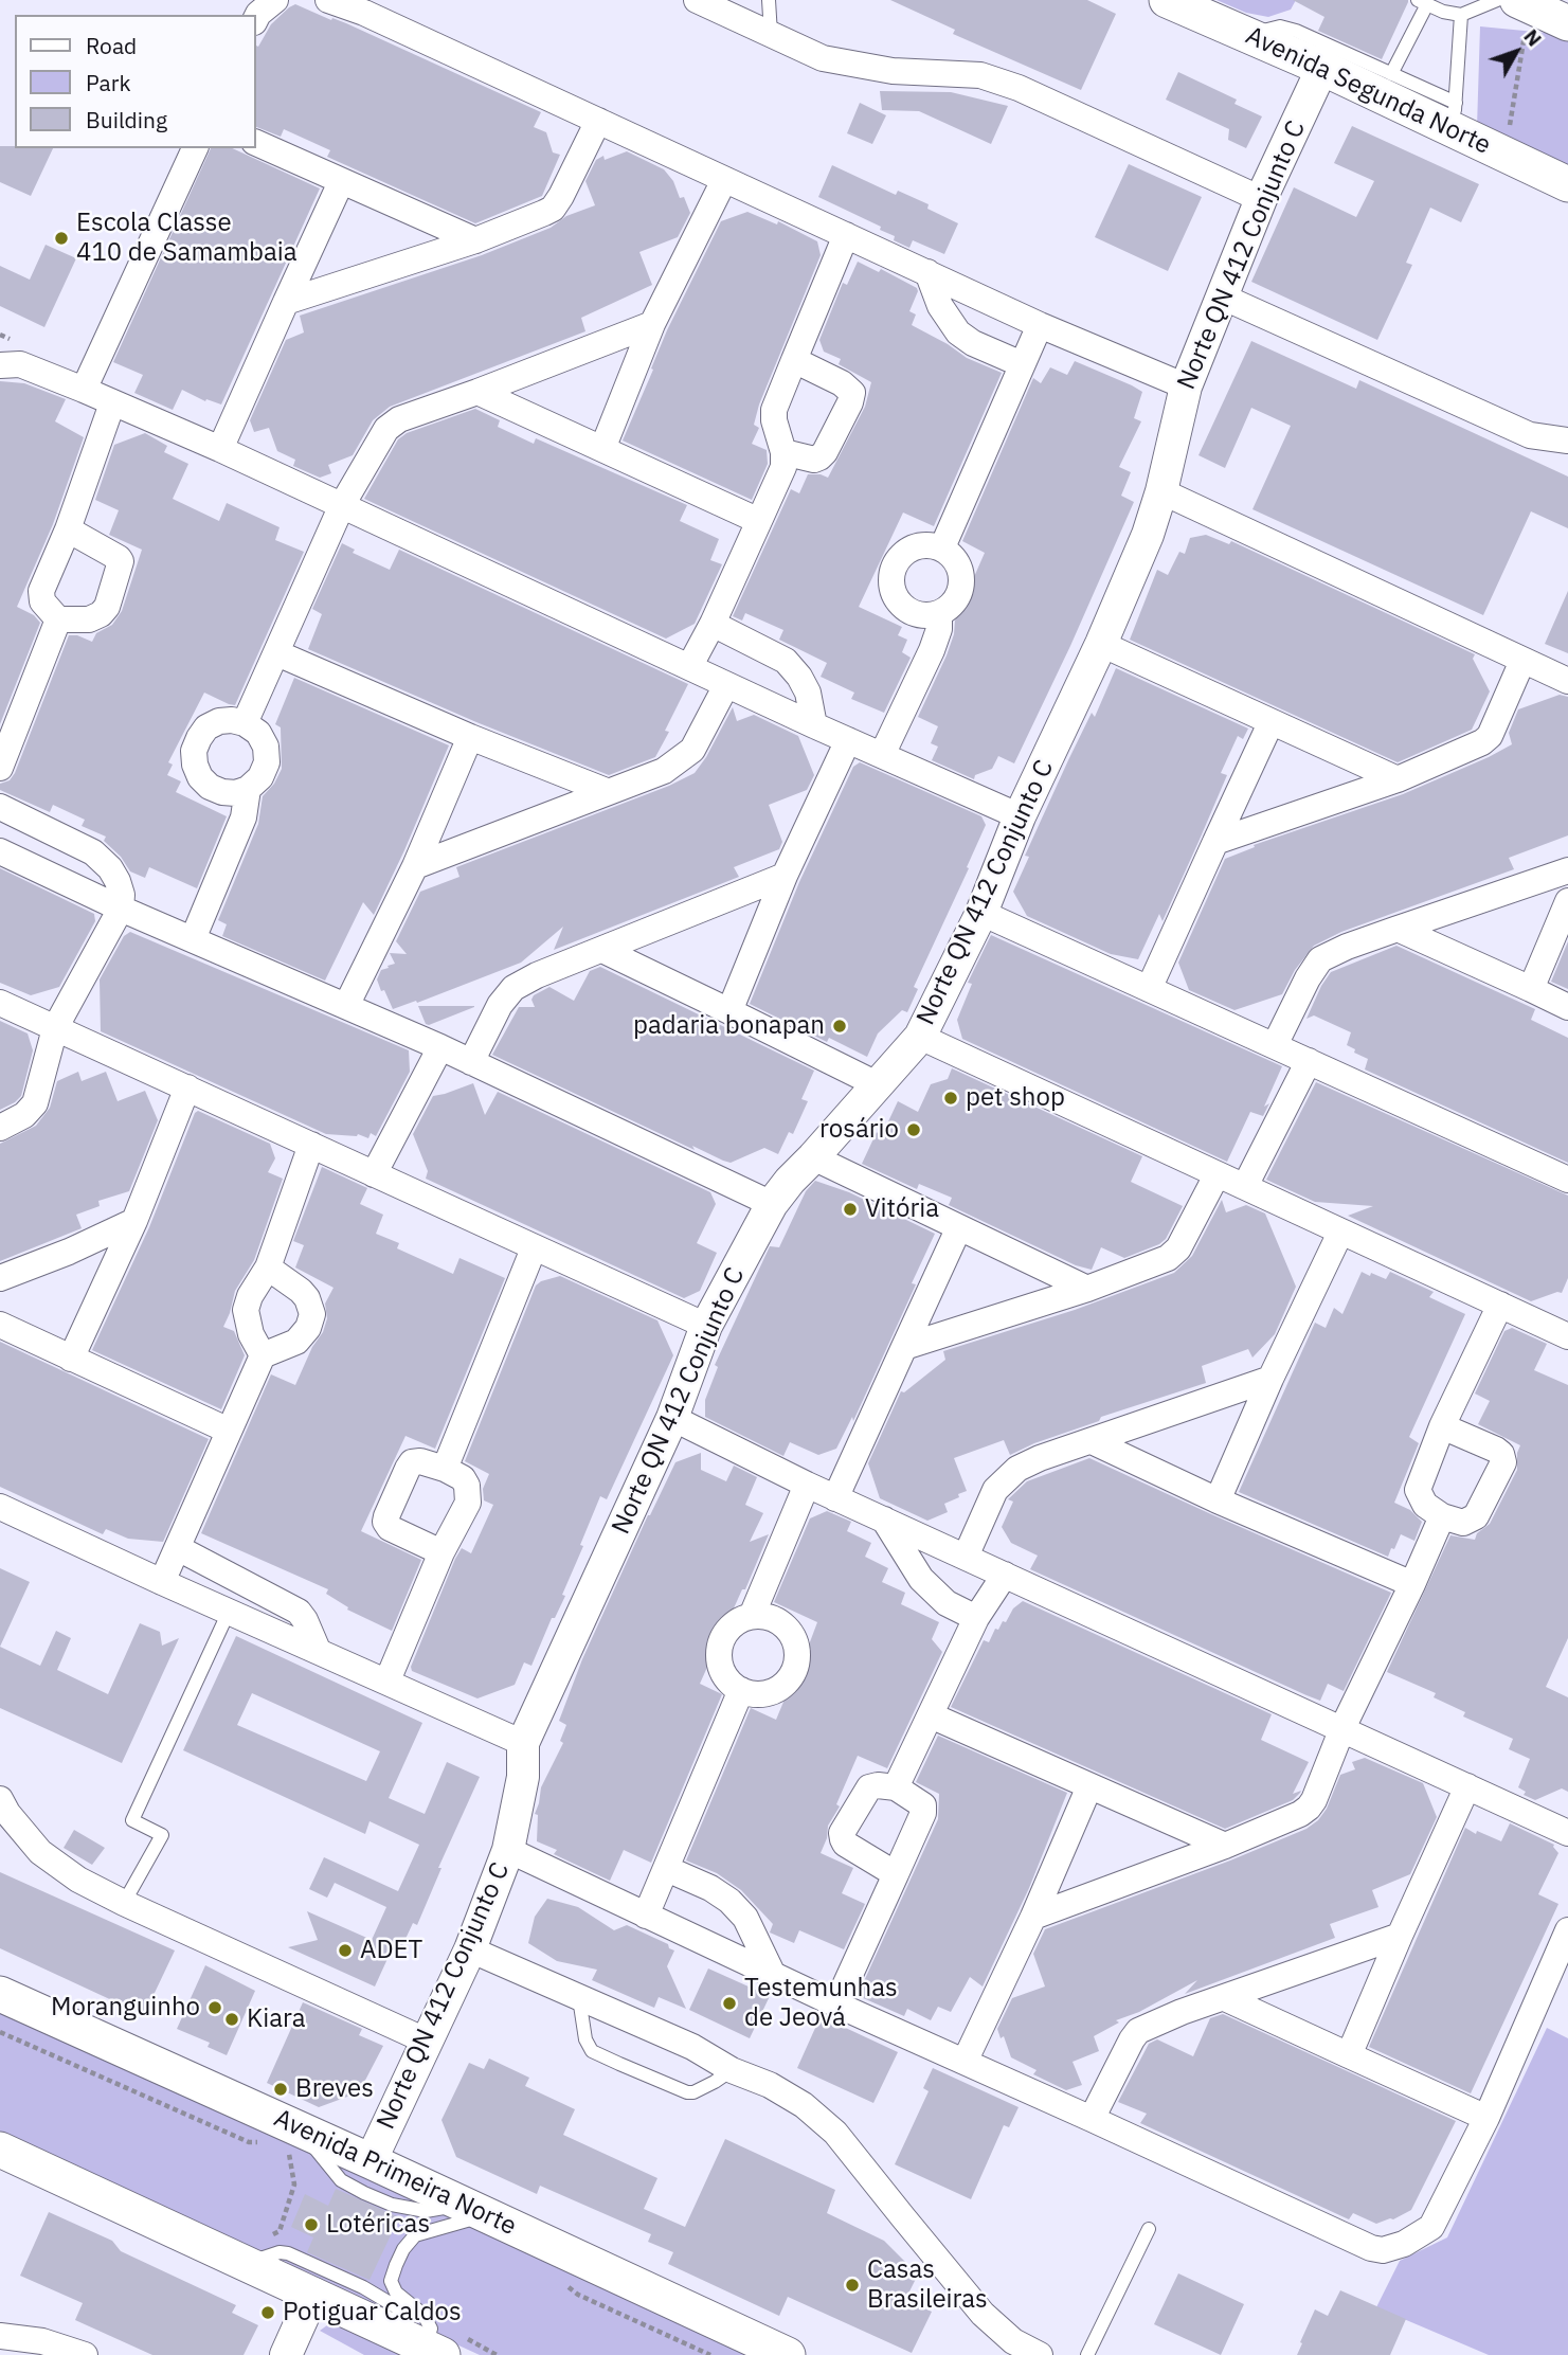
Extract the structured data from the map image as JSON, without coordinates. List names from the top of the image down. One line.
{"streets":{"main road":["Avenida Segunda Norte","Avenida Primeira Norte"],"street":["Norte QN 412 Conjunto C"]},"crossings":[["Avenida Segunda Norte","Norte QN 412 Conjunto C"],["Norte QN 412 Conjunto C","Avenida Primeira Norte"]],"places":["Escola Classe 410 de Samambaia","padaria bonapan","pet shop","rosário","Vitória","ADET","Testemunhas de Jeová","Moranguinho","Kiara","Breves","Lotéricas","Casas Brasileiras","Potiguar Caldos"],"legend":["Road","Park","Building"],"north":"top right"}
